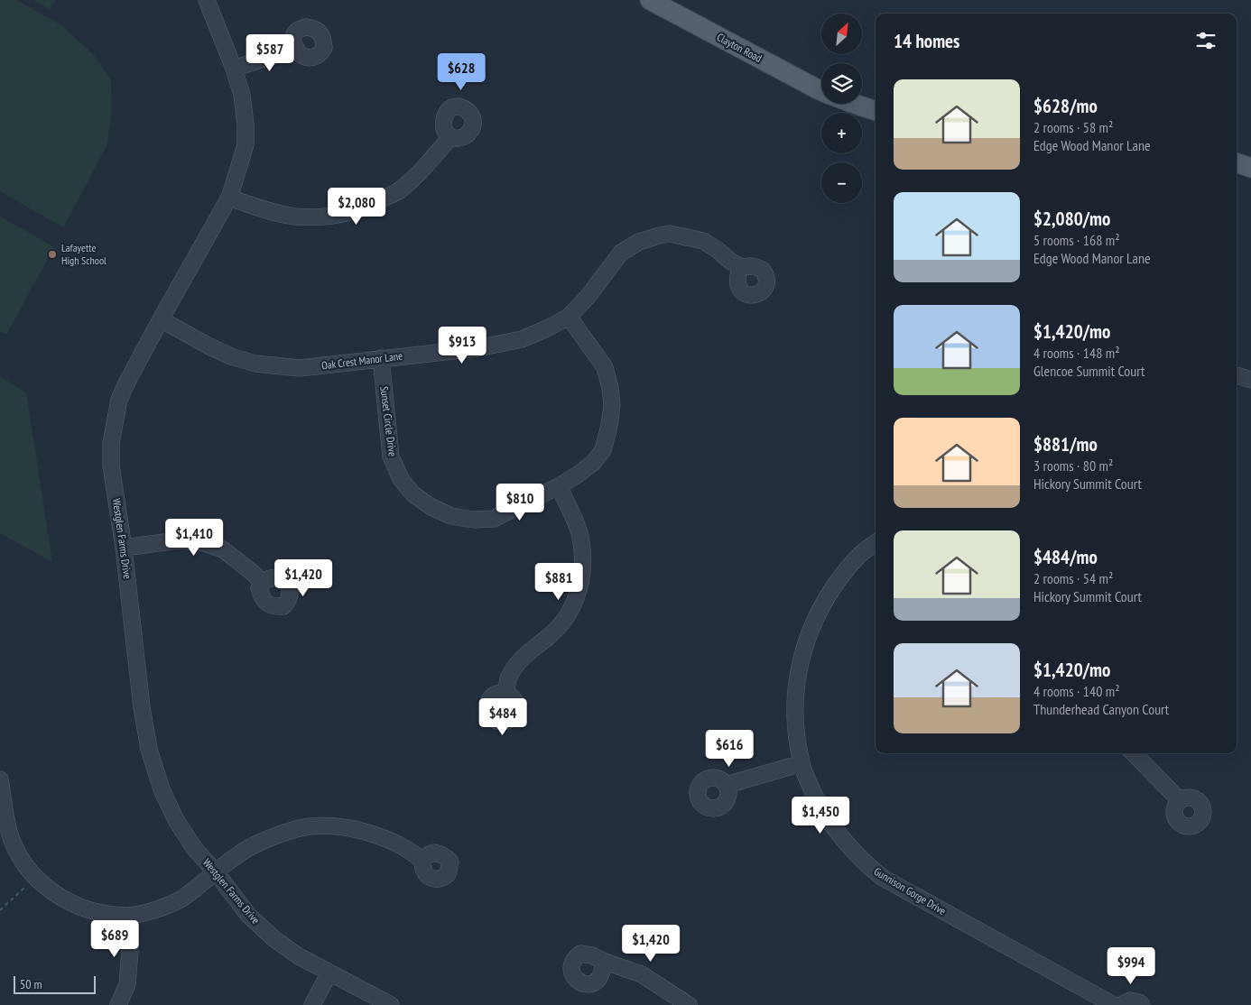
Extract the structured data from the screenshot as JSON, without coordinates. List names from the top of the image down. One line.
{"streets":{"main road":["Clayton Road"],"street":["Oak Crest Manor Lane","Sunset Circle Drive","Westglen Farms Drive","Gunnison Gorge Drive"]},"crossings":[["Oak Crest Manor Lane","Sunset Circle Drive"],["Oak Crest Manor Lane","Westglen Farms Drive"]],"places":["Lafayette High School"],"scale_bar":"50 m","north":"top right","page":{"map_buttons":["+","−"],"heading":"14 homes","price":["$587","$628","$2,080","$913","$810","$1,410","$1,420","$881","$484","$616","$1,450","$689","$1,420","$994"],"list":[{"name":"$628/mo","note":"2 rooms · 58 m² · Edge Wood Manor Lane"},{"name":"$2,080/mo","note":"5 rooms · 168 m² · Edge Wood Manor Lane"},{"name":"$1,420/mo","note":"4 rooms · 148 m² · Glencoe Summit Court"},{"name":"$881/mo","note":"3 rooms · 80 m² · Hickory Summit Court"},{"name":"$484/mo","note":"2 rooms · 54 m² · Hickory Summit Court"},{"name":"$1,420/mo","note":"4 rooms · 140 m² · Thunderhead Canyon Court"}],"scale":"50 m"}}
